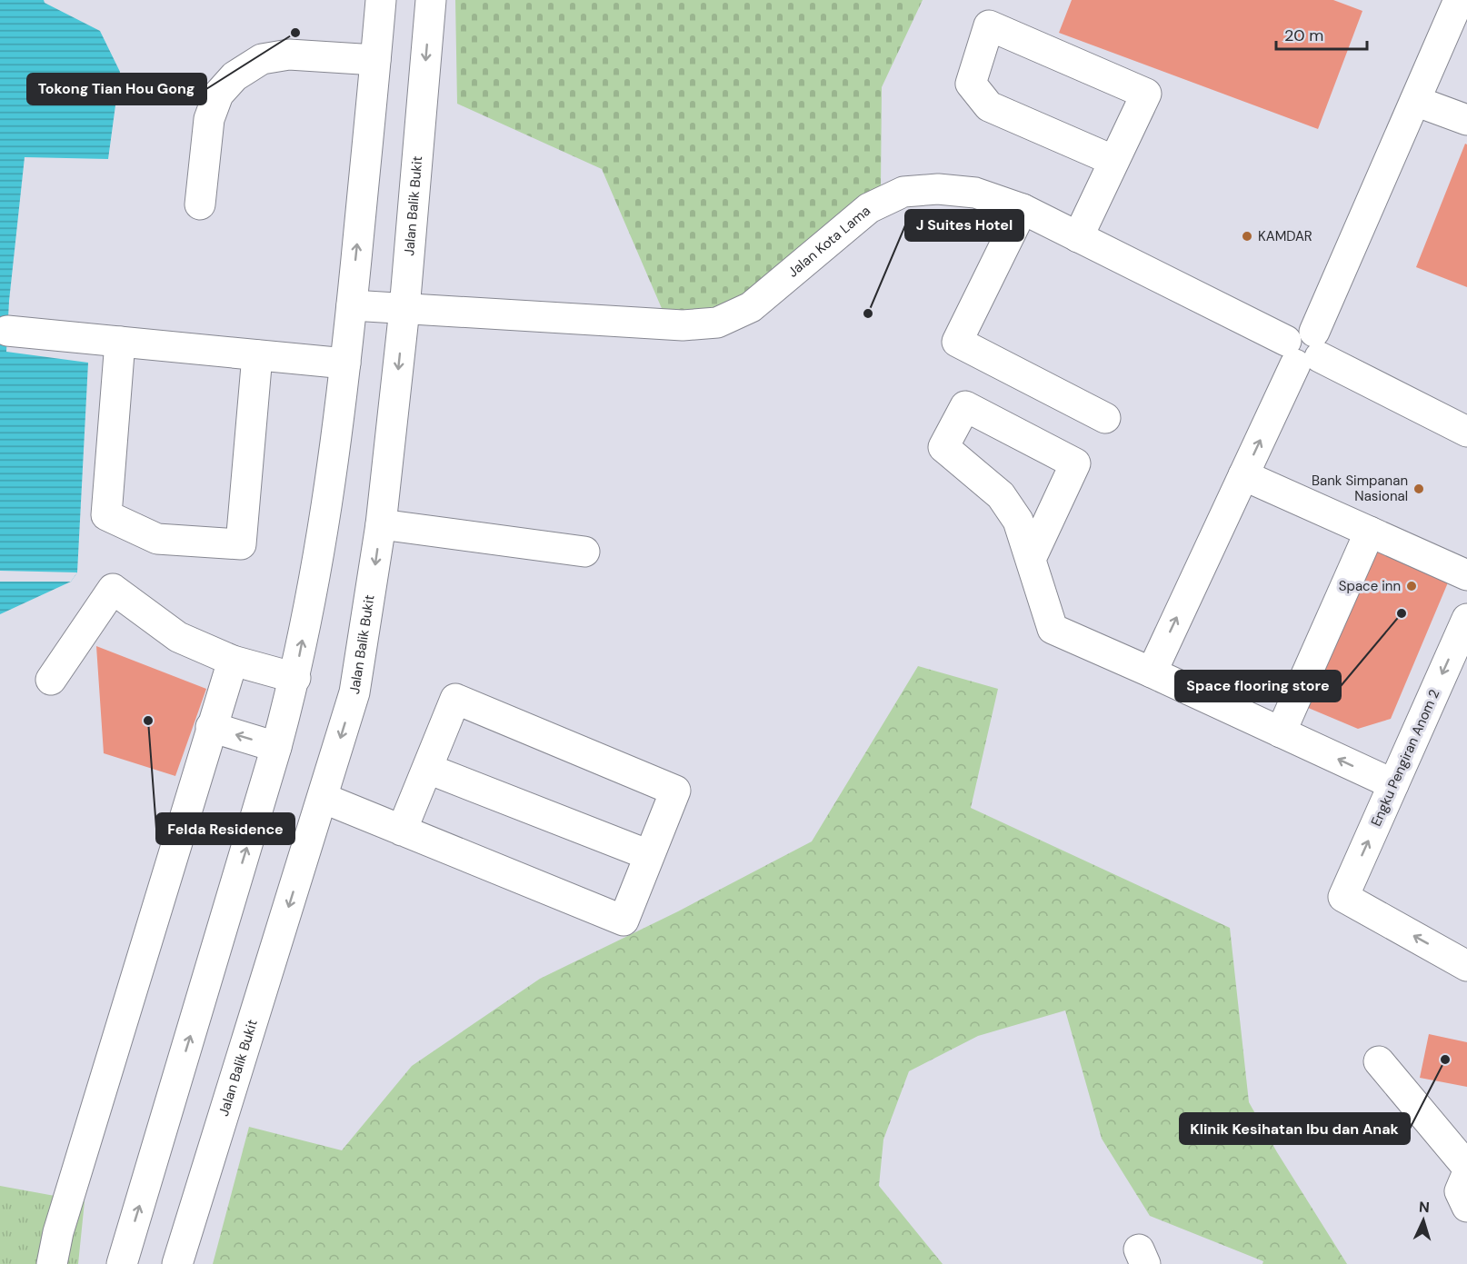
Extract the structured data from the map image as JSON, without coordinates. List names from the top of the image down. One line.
{"streets":{"street":["Jalan Balik Bukit","Jalan Kota Lama","Engku Pengiran Anom 2"]},"crossings":[["Jalan Balik Bukit","Jalan Kota Lama"]],"places":["Tokong Tian Hou Gong","KAMDAR","J Suites Hotel","Bank Simpanan Nasional","Space inn","Space flooring store","Felda Residence","Klinik Kesihatan Ibu dan Anak"],"scale_bar":"20 m","north":"top"}
